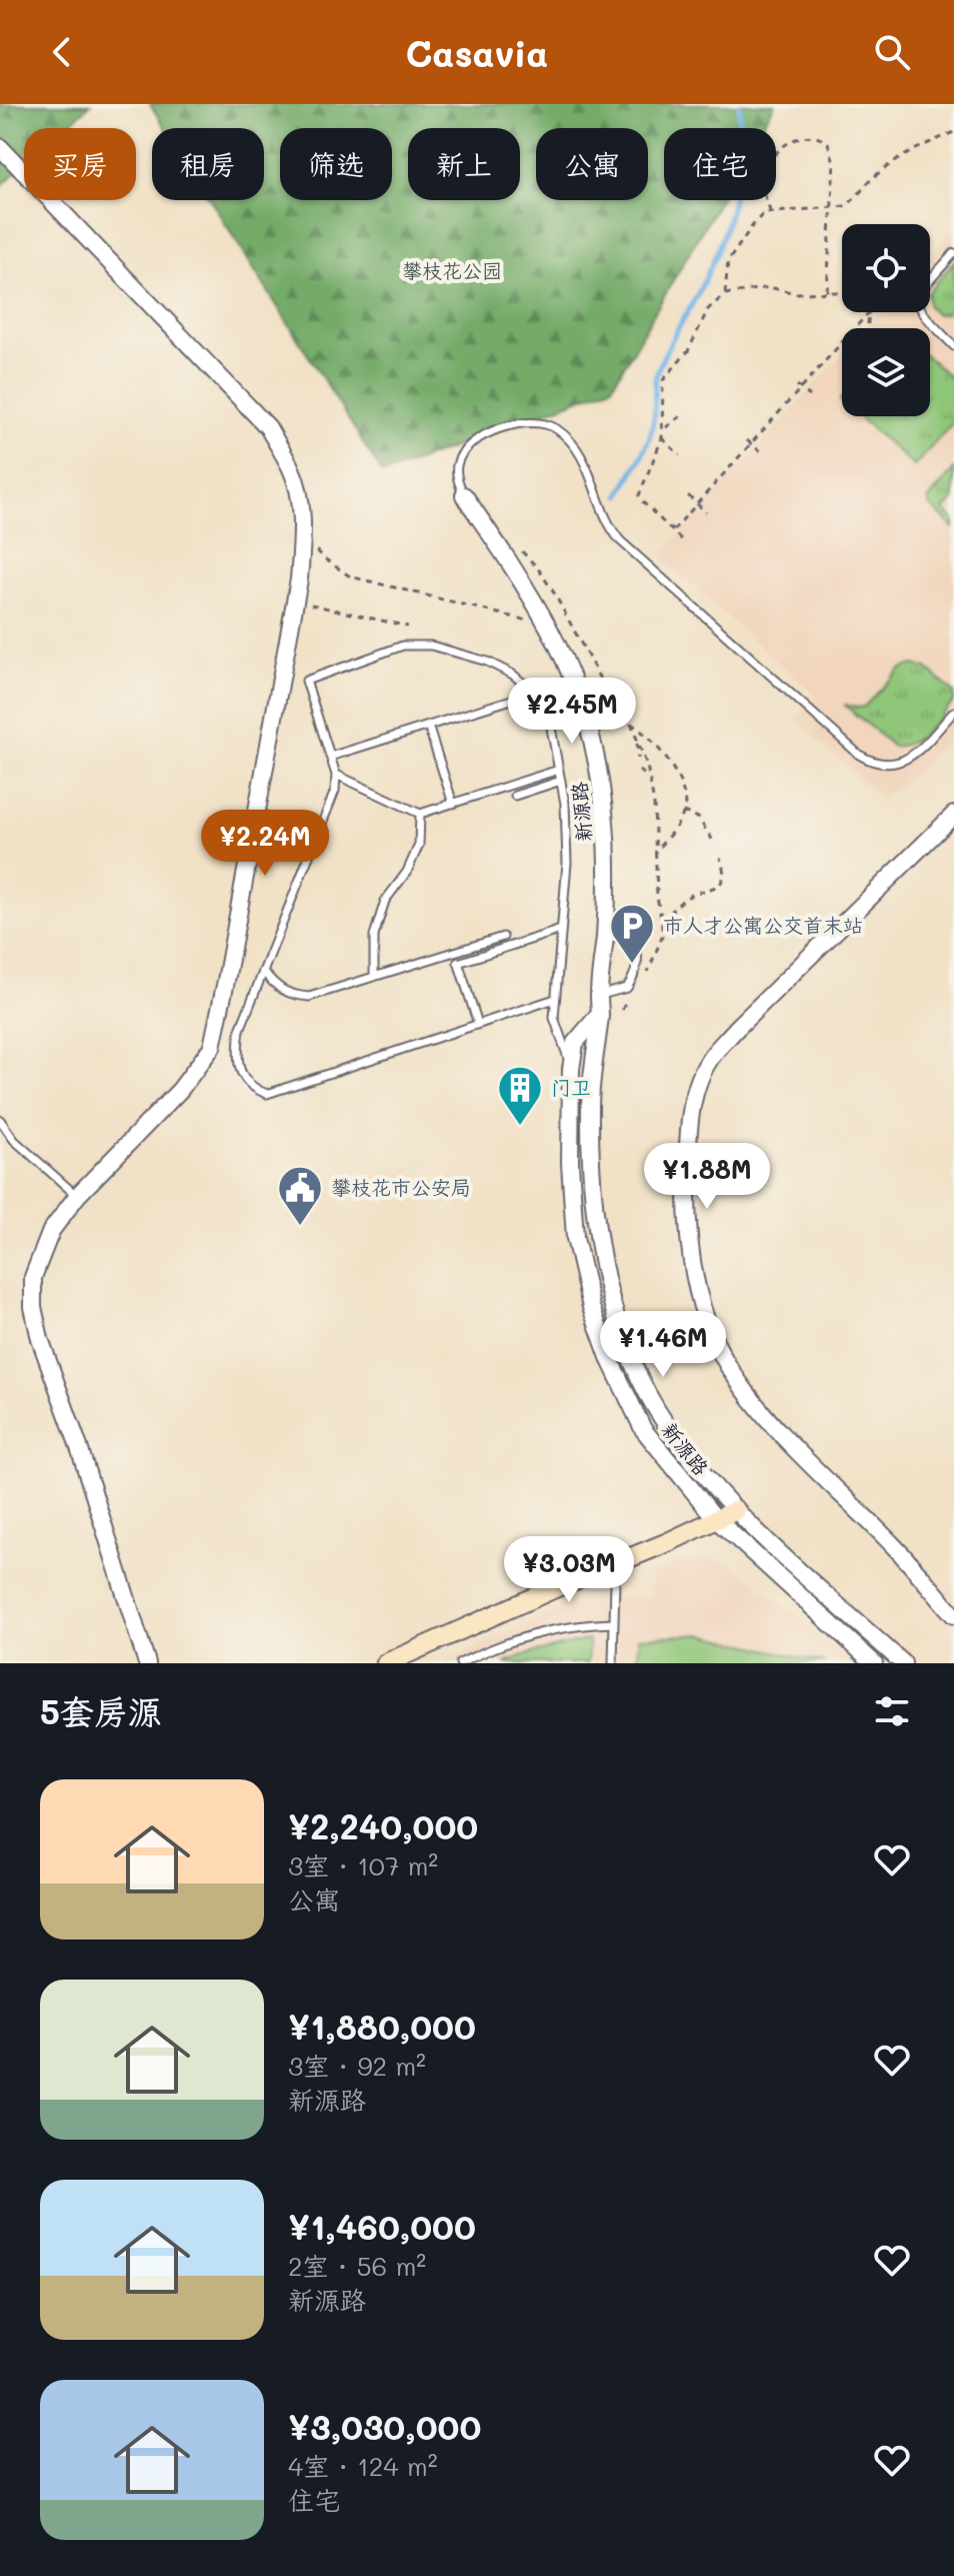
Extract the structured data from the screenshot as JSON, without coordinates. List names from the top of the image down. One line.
{"streets":{"street":["新源路"]},"parks":["攀枝花公园"],"places":{"parking":["市人才公寓公交首末站"],"building":["门卫"],"public building":["攀枝花市公安局"]},"page":{"header":"Casavia","chip":["买房","租房","筛选","新上","公寓","住宅"],"price":["¥2.45M","¥2.24M","¥1.88M","¥1.46M","¥3.03M"],"heading":"5套房源","list":[{"name":"¥2,240,000","note":"3室 · 107 m² · 公寓"},{"name":"¥1,880,000","note":"3室 · 92 m² · 新源路"},{"name":"¥1,460,000","note":"2室 · 56 m² · 新源路"},{"name":"¥3,030,000","note":"4室 · 124 m² · 住宅"}]}}
